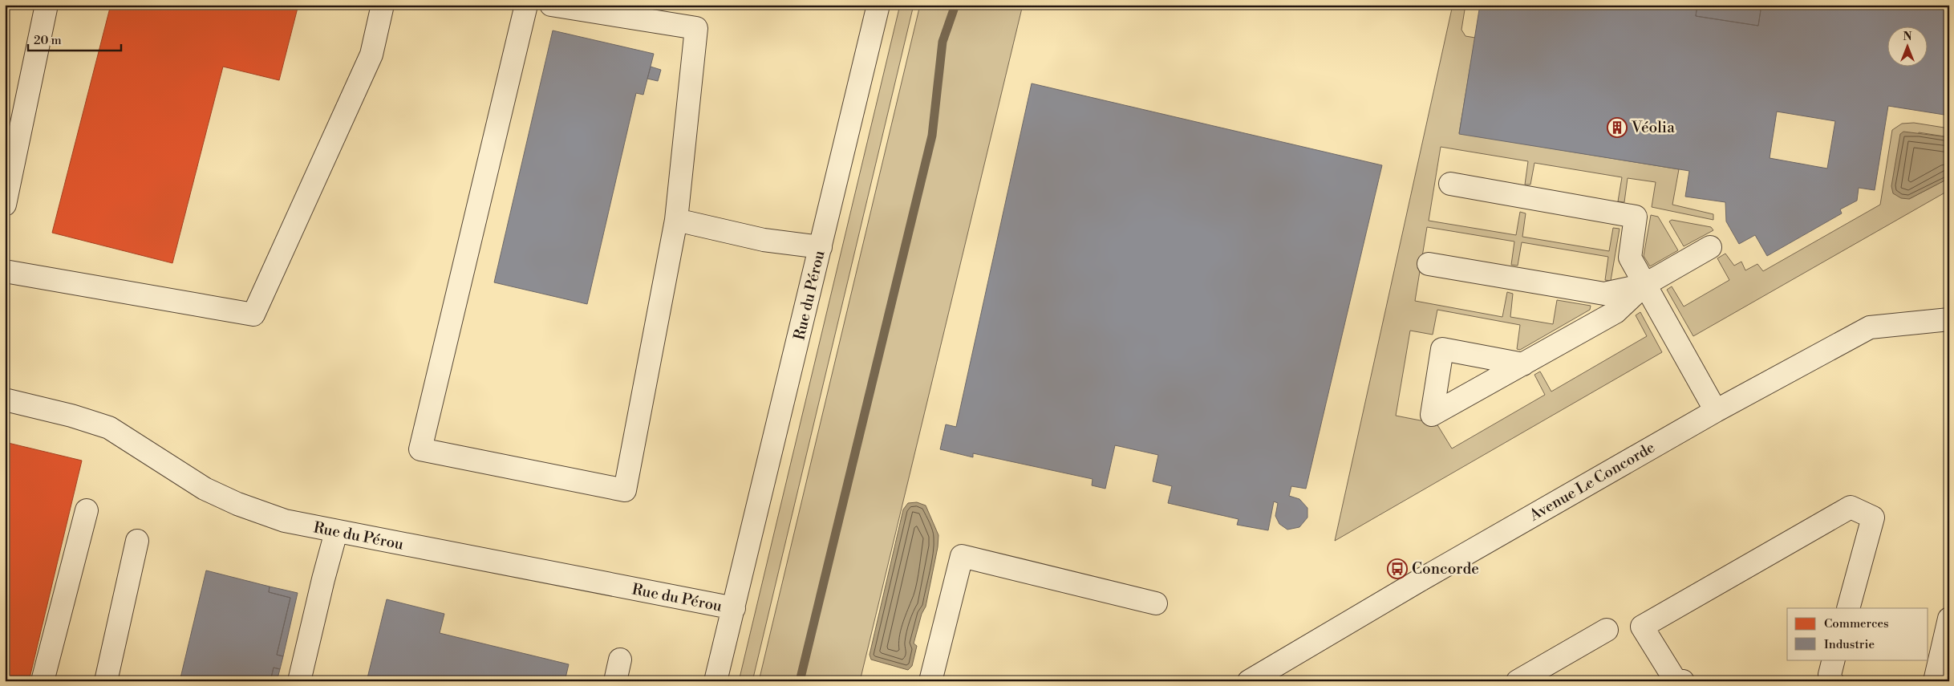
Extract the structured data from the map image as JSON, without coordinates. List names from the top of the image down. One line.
{"streets":{"street":["Rue du Pérou","Avenue Le Concorde"]},"places":{"building":["Véolia"],"bus stop":["Concorde"]},"legend":["Commerces","Industrie"],"scale_bar":"20 m","north":"top"}
